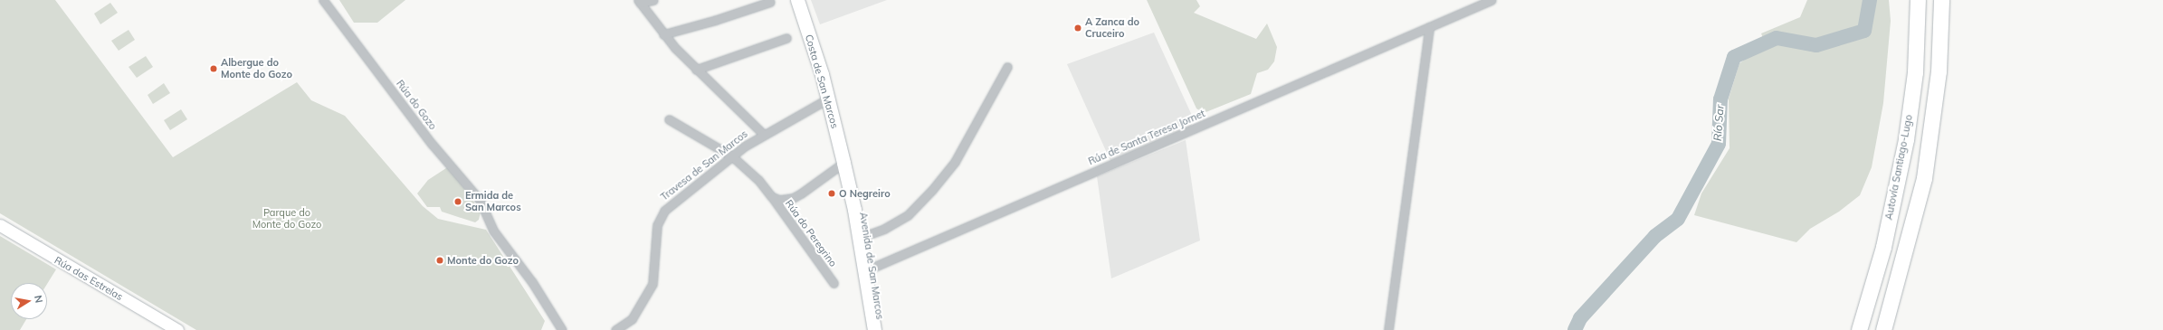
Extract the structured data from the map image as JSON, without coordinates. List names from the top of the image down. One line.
{"streets":{"highway":["Autovía Santiago-Lugo"],"main road":["Costa de San Marcos","Avenida de San Marcos"],"street":["Rúa do Gozo","Rúa de Santa Teresa Jornet","Travesa de San Marcos","Rúa do Peregrino","Rúa das Estrelas"]},"crossings":[["Costa de San Marcos","Travesa de San Marcos"],["Costa de San Marcos","Rúa do Peregrino"],["Costa de San Marcos","Avenida de San Marcos"],["Rúa de Santa Teresa Jornet","Avenida de San Marcos"],["Travesa de San Marcos","Rúa do Peregrino"],["Rúa do Peregrino","Avenida de San Marcos"]],"water":["Río Sar"],"parks":["Parque do Monte do Gozo"],"places":["A Zanca do Cruceiro","Albergue do Monte do Gozo","O Negreiro","Ermida de San Marcos","Monte do Gozo"],"north":"right"}
